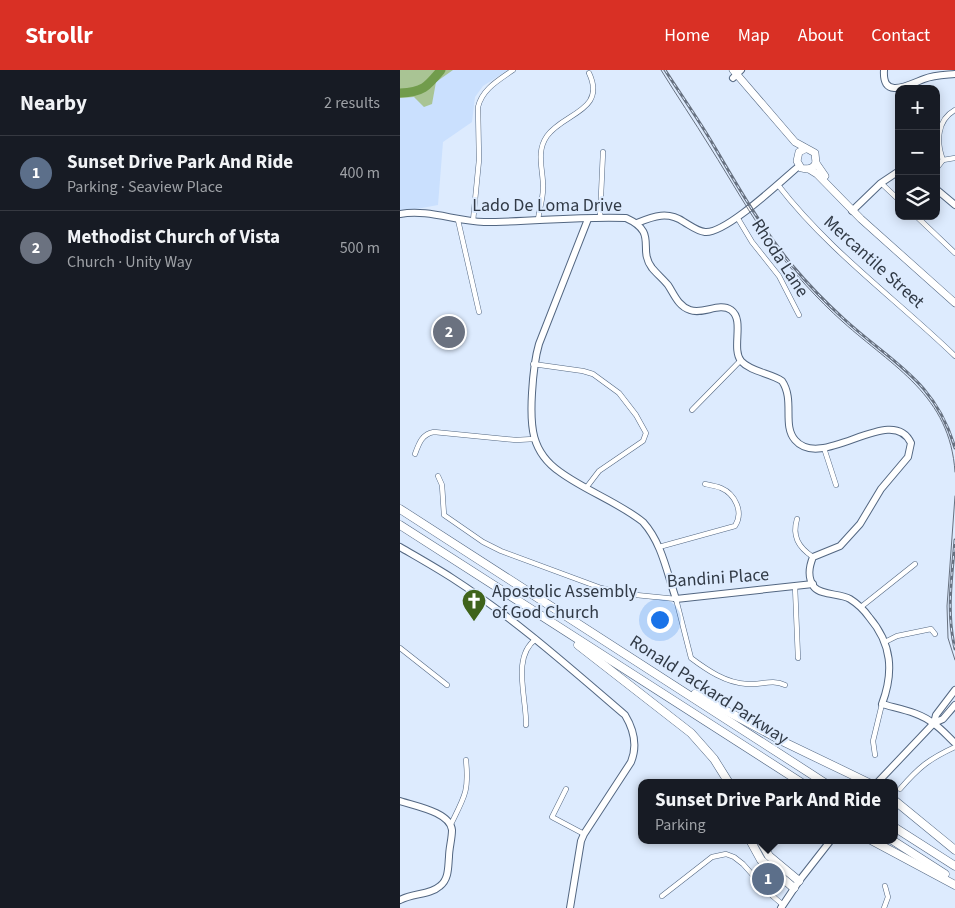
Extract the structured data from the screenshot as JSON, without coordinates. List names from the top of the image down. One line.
{"streets":{"highway":["Ronald Packard Parkway"],"street":["Lado De Loma Drive","Rhoda Lane","Mercantile Street","Bandini Place"]},"places":{"church":["Apostolic Assembly of God Church"]},"page":{"header":"Strollr","nav":["Home","Map","About","Contact"],"heading":["Nearby","2 results"],"map_buttons":["+","−"],"list":[{"mark":"1","name":"Sunset Drive Park And Ride","note":"Parking · Seaview Place","value":"400 m"},{"mark":"2","name":"Methodist Church of Vista","note":"Church · Unity Way","value":"500 m"}],"pins":["2","1"],"popup":["Sunset Drive Park And Ride","Parking"]}}
